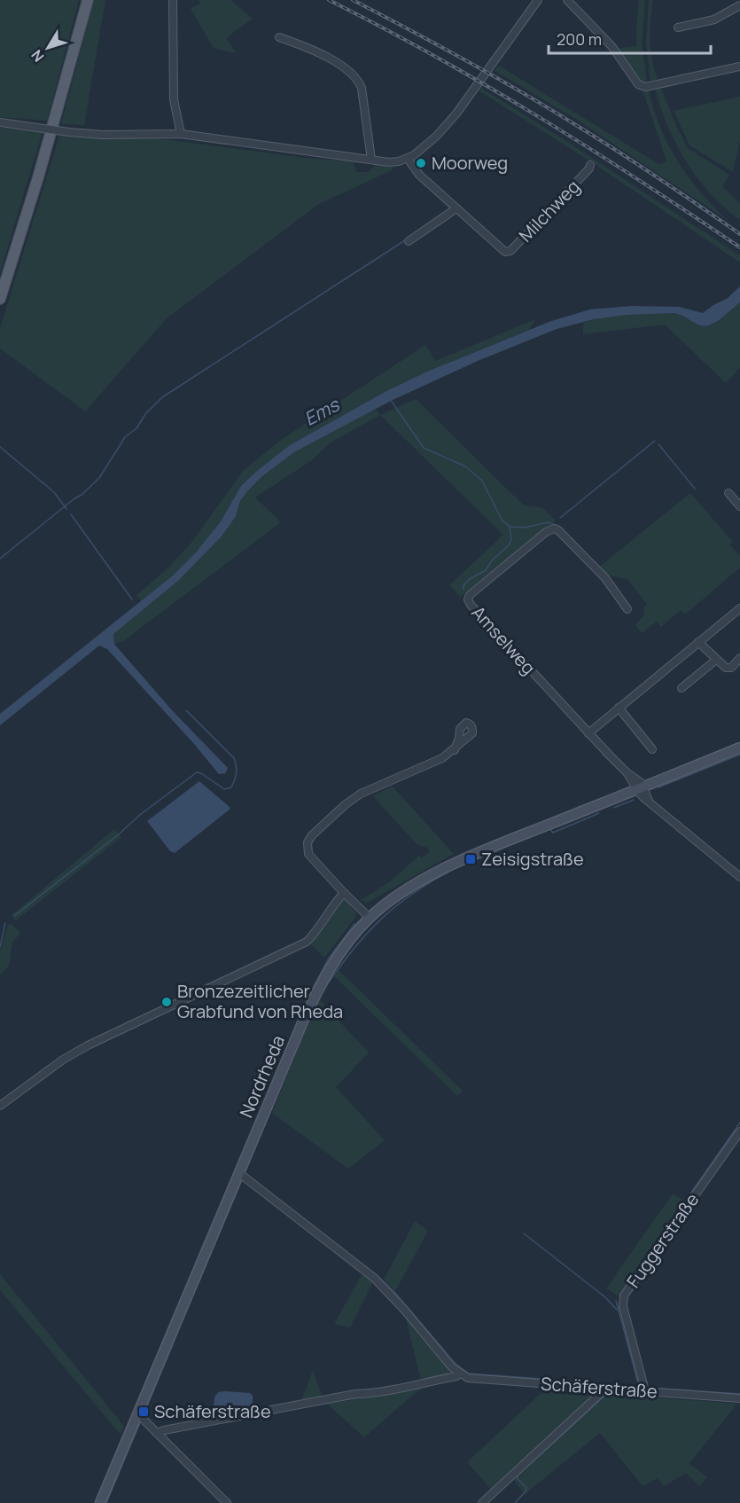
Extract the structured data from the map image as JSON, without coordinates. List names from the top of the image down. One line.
{"streets":{"main road":["Nordrheda"],"street":["Milchweg","Amselweg","Fuggerstraße","Schäferstraße"]},"crossings":[["Amselweg","Nordrheda"],["Fuggerstraße","Schäferstraße"]],"water":["Ems"],"places":{"other":["Moorweg","Bronzezeitlicher Grabfund von Rheda"],"transit":["Zeisigstraße","Schäferstraße"]},"scale_bar":"200 m","north":"bottom left"}
